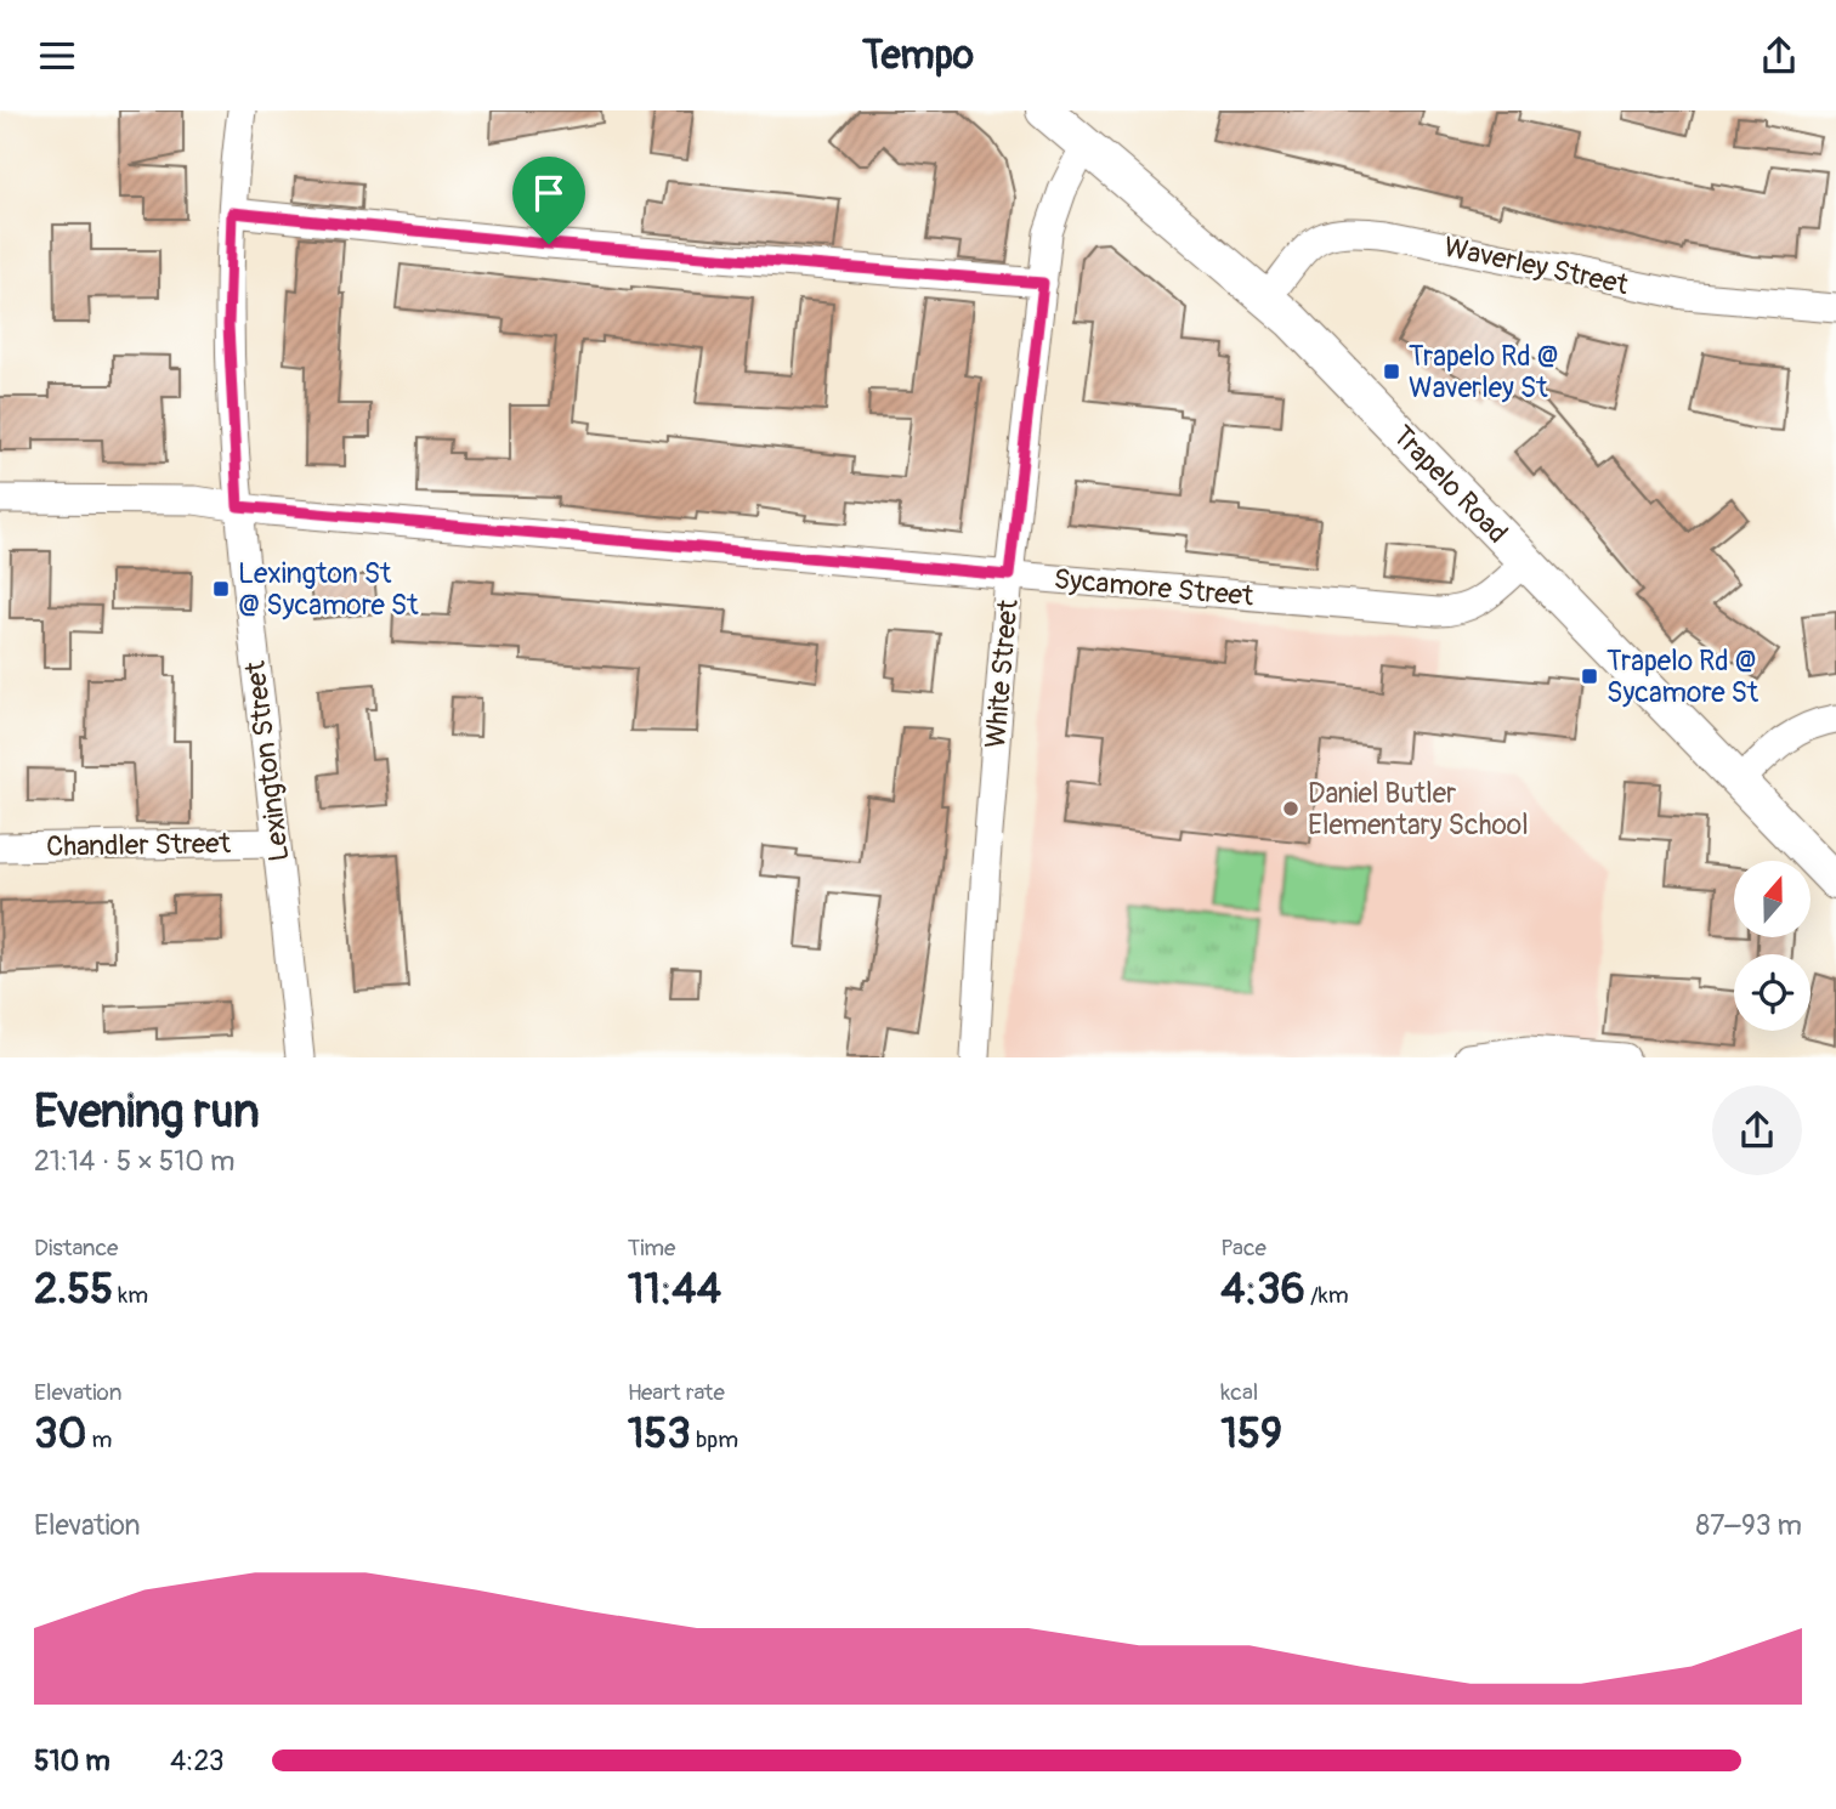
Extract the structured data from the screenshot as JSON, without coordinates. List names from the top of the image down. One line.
{"streets":{"main road":["Trapelo Road"],"street":["Waverley Street","Sycamore Street","White Street","Lexington Street","Chandler Street"]},"crossings":[["Waverley Street","Trapelo Road"],["Trapelo Road","Sycamore Street"],["Trapelo Road","White Street"],["Sycamore Street","White Street"],["Sycamore Street","Lexington Street"],["Lexington Street","Chandler Street"]],"places":{"transit":["Trapelo Rd @ Waverley St","Lexington St @ Sycamore St","Trapelo Rd @ Sycamore St"],"other":["Daniel Butler Elementary School"]},"north":"top","page":{"header":"Tempo","heading":["Evening run","21:14 · 5 × 510 m"],"stats":[["Distance","2.55 km"],["Time","11:44"],["Pace","4:36 /km"],["Elevation","30 m"],["Heart rate","153 bpm"],["kcal","159"]],"chart":["Elevation","87–93 m"],"list":[{"name":"510 m","note":"4:23"}]}}
